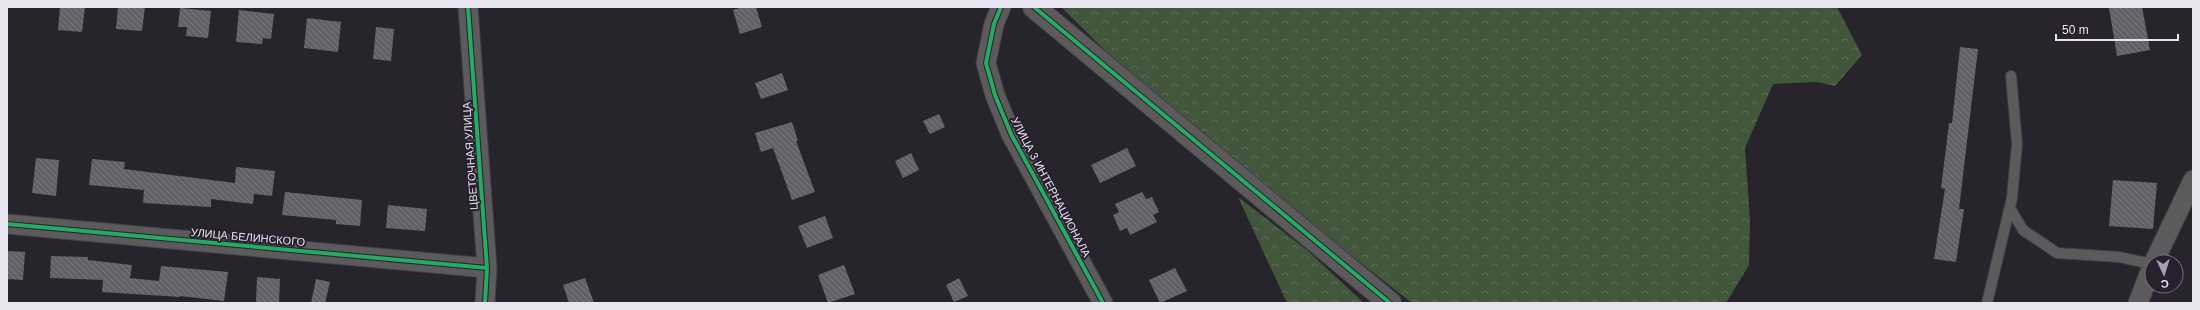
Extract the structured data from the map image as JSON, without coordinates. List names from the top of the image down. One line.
{"streets":{"street":["ЦВЕТОЧНАЯ УЛИЦА","УЛИЦА 3 ИНТЕРНАЦИОНАЛА","УЛИЦА БЕЛИНСКОГО"]},"crossings":[["ЦВЕТОЧНАЯ УЛИЦА","УЛИЦА БЕЛИНСКОГО"]],"scale_bar":"50 m","north":"bottom"}
